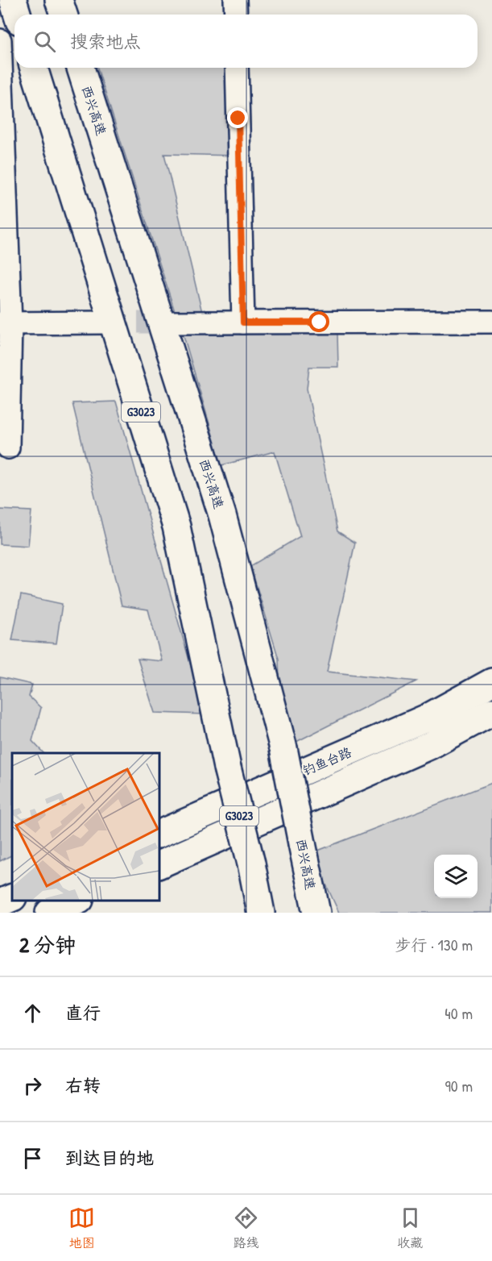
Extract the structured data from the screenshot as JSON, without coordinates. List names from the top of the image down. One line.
{"streets":{"main road":["西兴高速","G3023","钓鱼台路"]},"page":{"search":"搜索地点","heading":["2 分钟","步行 · 130 m"],"list":[["直行","40 m"],["右转","90 m"],"到达目的地"],"nav":["地图","路线","收藏"]}}
